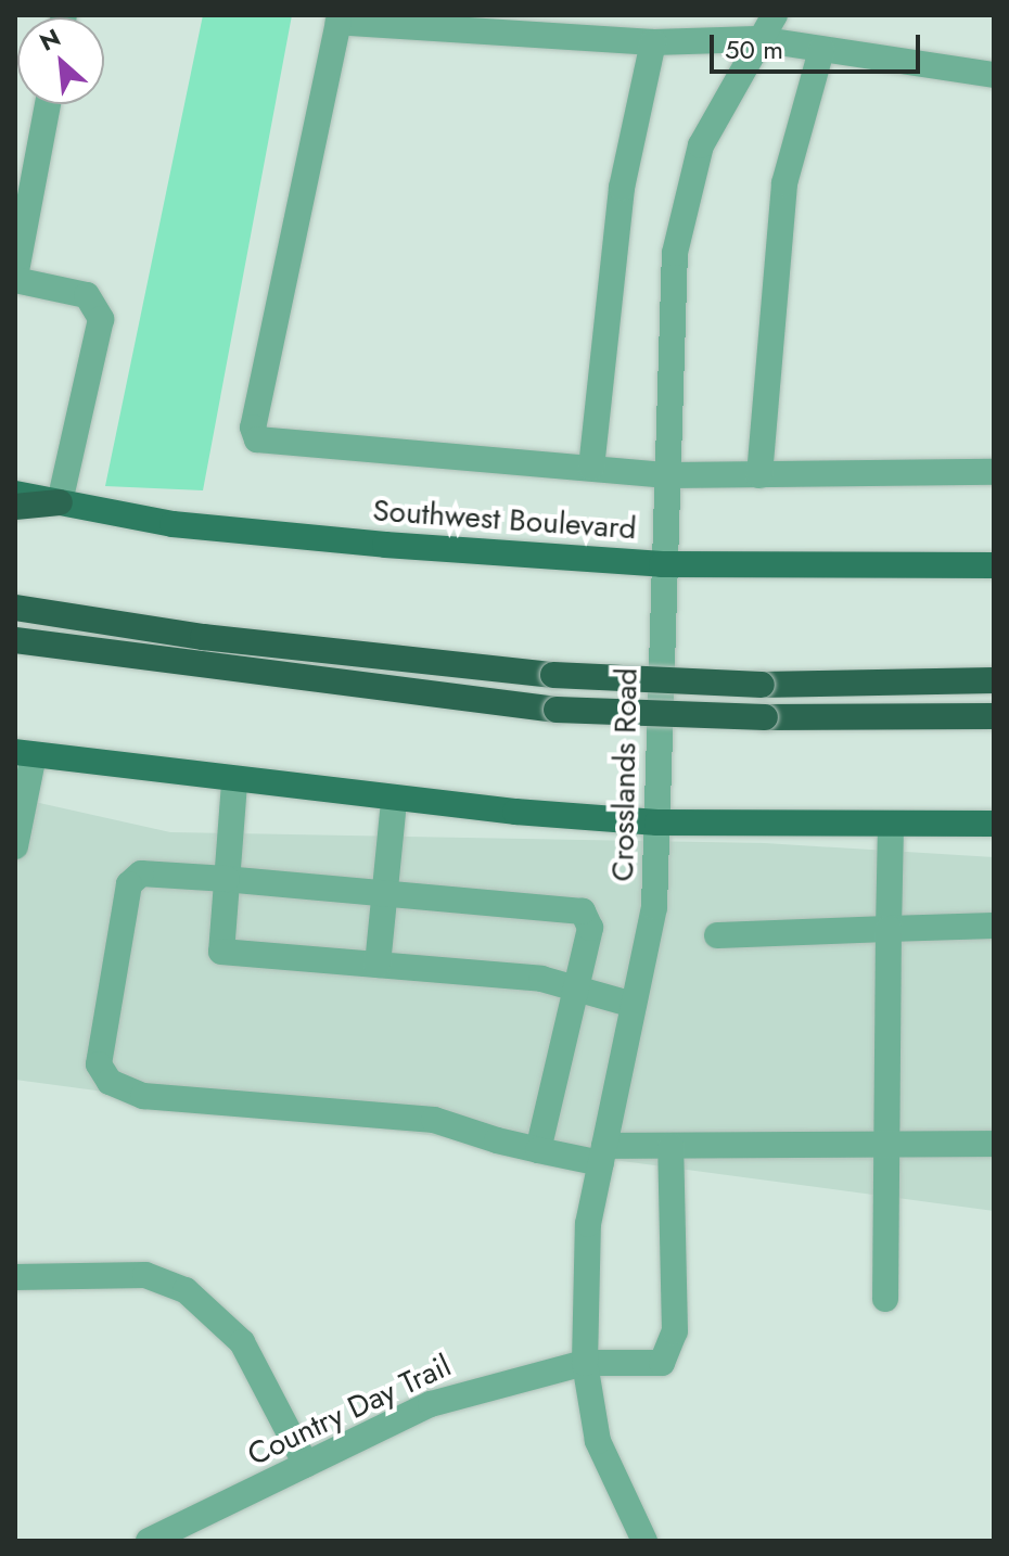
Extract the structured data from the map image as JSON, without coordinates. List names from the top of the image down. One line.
{"streets":{"main road":["Southwest Boulevard"],"street":["Crosslands Road","Country Day Trail"]},"crossings":[["Southwest Boulevard","Crosslands Road"],["Crosslands Road","Country Day Trail"]],"scale_bar":"50 m","north":"top left"}
